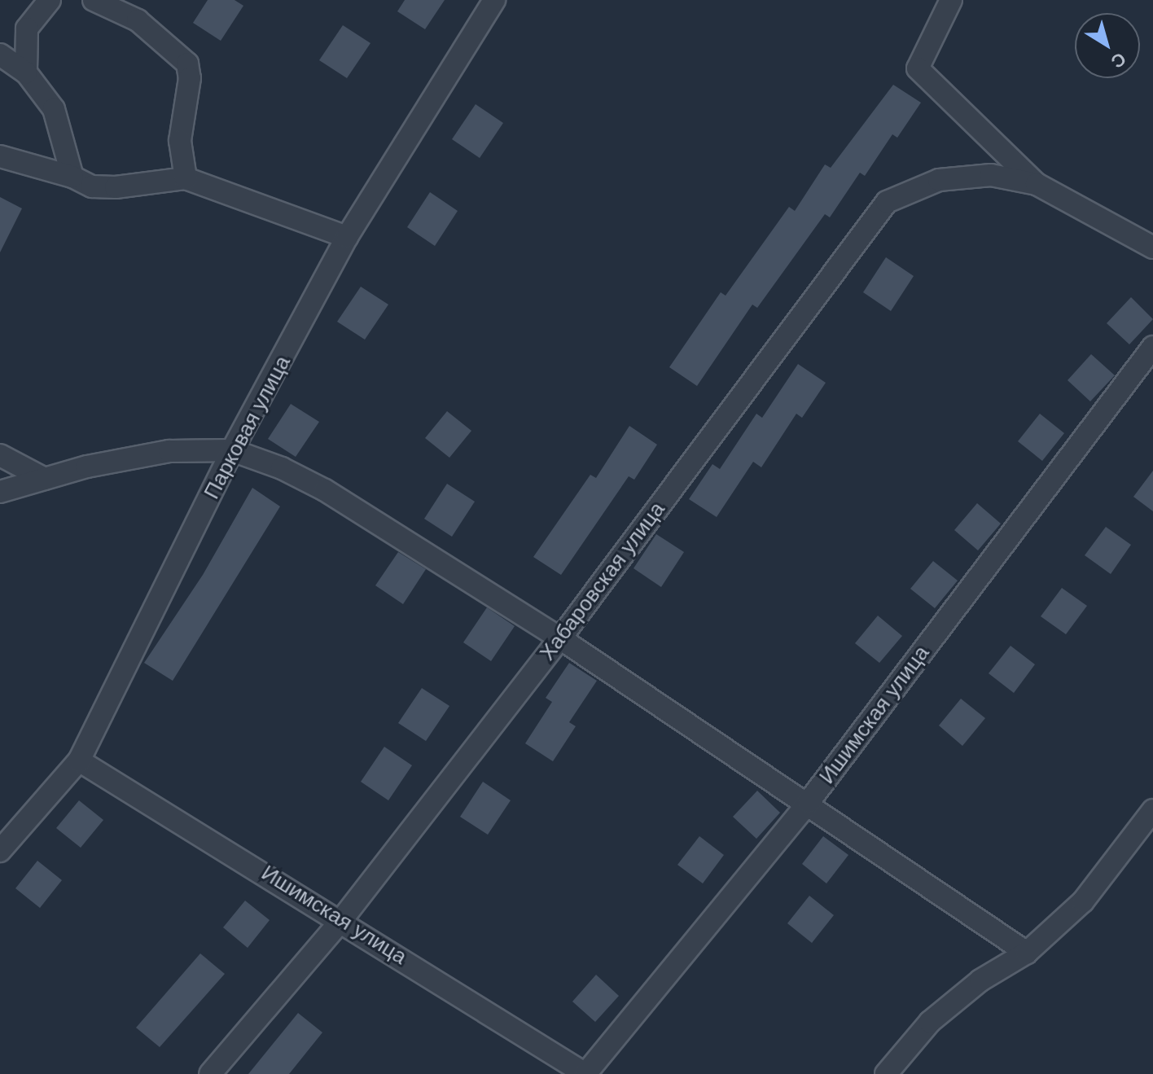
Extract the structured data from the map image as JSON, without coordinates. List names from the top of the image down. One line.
{"streets":{"street":["Парковая улица","Хабаровская улица","Ишимская улица"]},"crossings":[["Парковая улица","Ишимская улица"],["Хабаровская улица","Ишимская улица"]],"north":"bottom right"}
